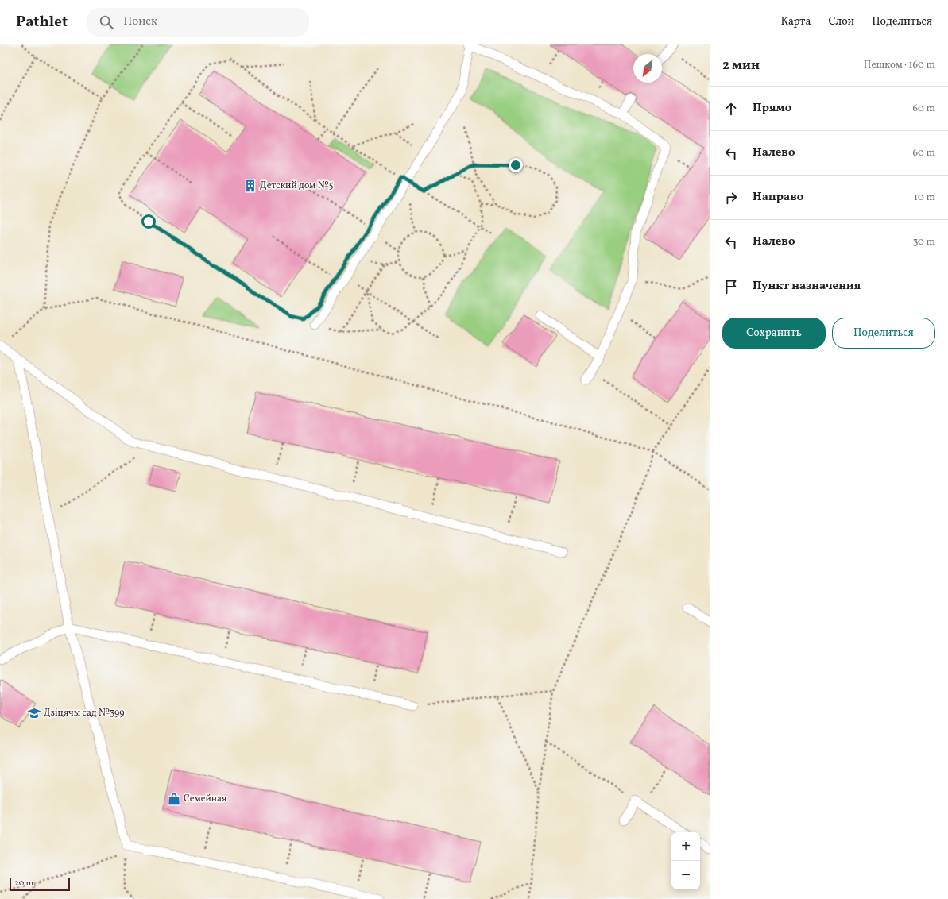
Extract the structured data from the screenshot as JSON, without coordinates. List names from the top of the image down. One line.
{"places":{"building":["Детский дом №5"],"school or university":["Дзіцячы сад №399"],"shop":["Семейная"]},"scale_bar":"20 m","north":"bottom left","page":{"header":"Pathlet","search":"Поиск","nav":["Карта","Слои","Поделиться"],"heading":["2 мин","Пешком · 160 m"],"list":[["Прямо","60 m"],["Налево","60 m"],["Направо","10 m"],["Налево","30 m"],"Пункт назначения"],"buttons":["Сохранить","Поделиться"],"map_buttons":["+","−"],"scale":"20 m"}}
